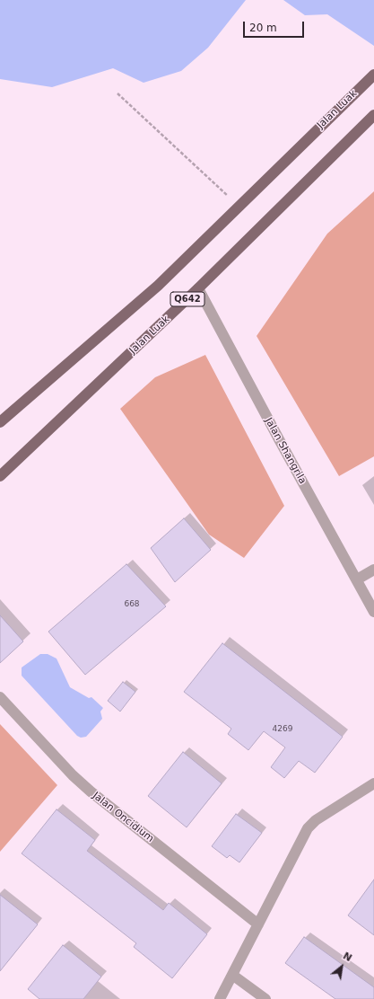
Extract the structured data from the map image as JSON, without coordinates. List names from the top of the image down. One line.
{"streets":{"main road":["Jalan Luak","Q642"],"street":["Jalan Shangrila","Jalan Oncidium"]},"crossings":[["Jalan Luak","Jalan Shangrila"]],"house_numbers":["668","4269"],"scale_bar":"20 m","north":"top right"}
